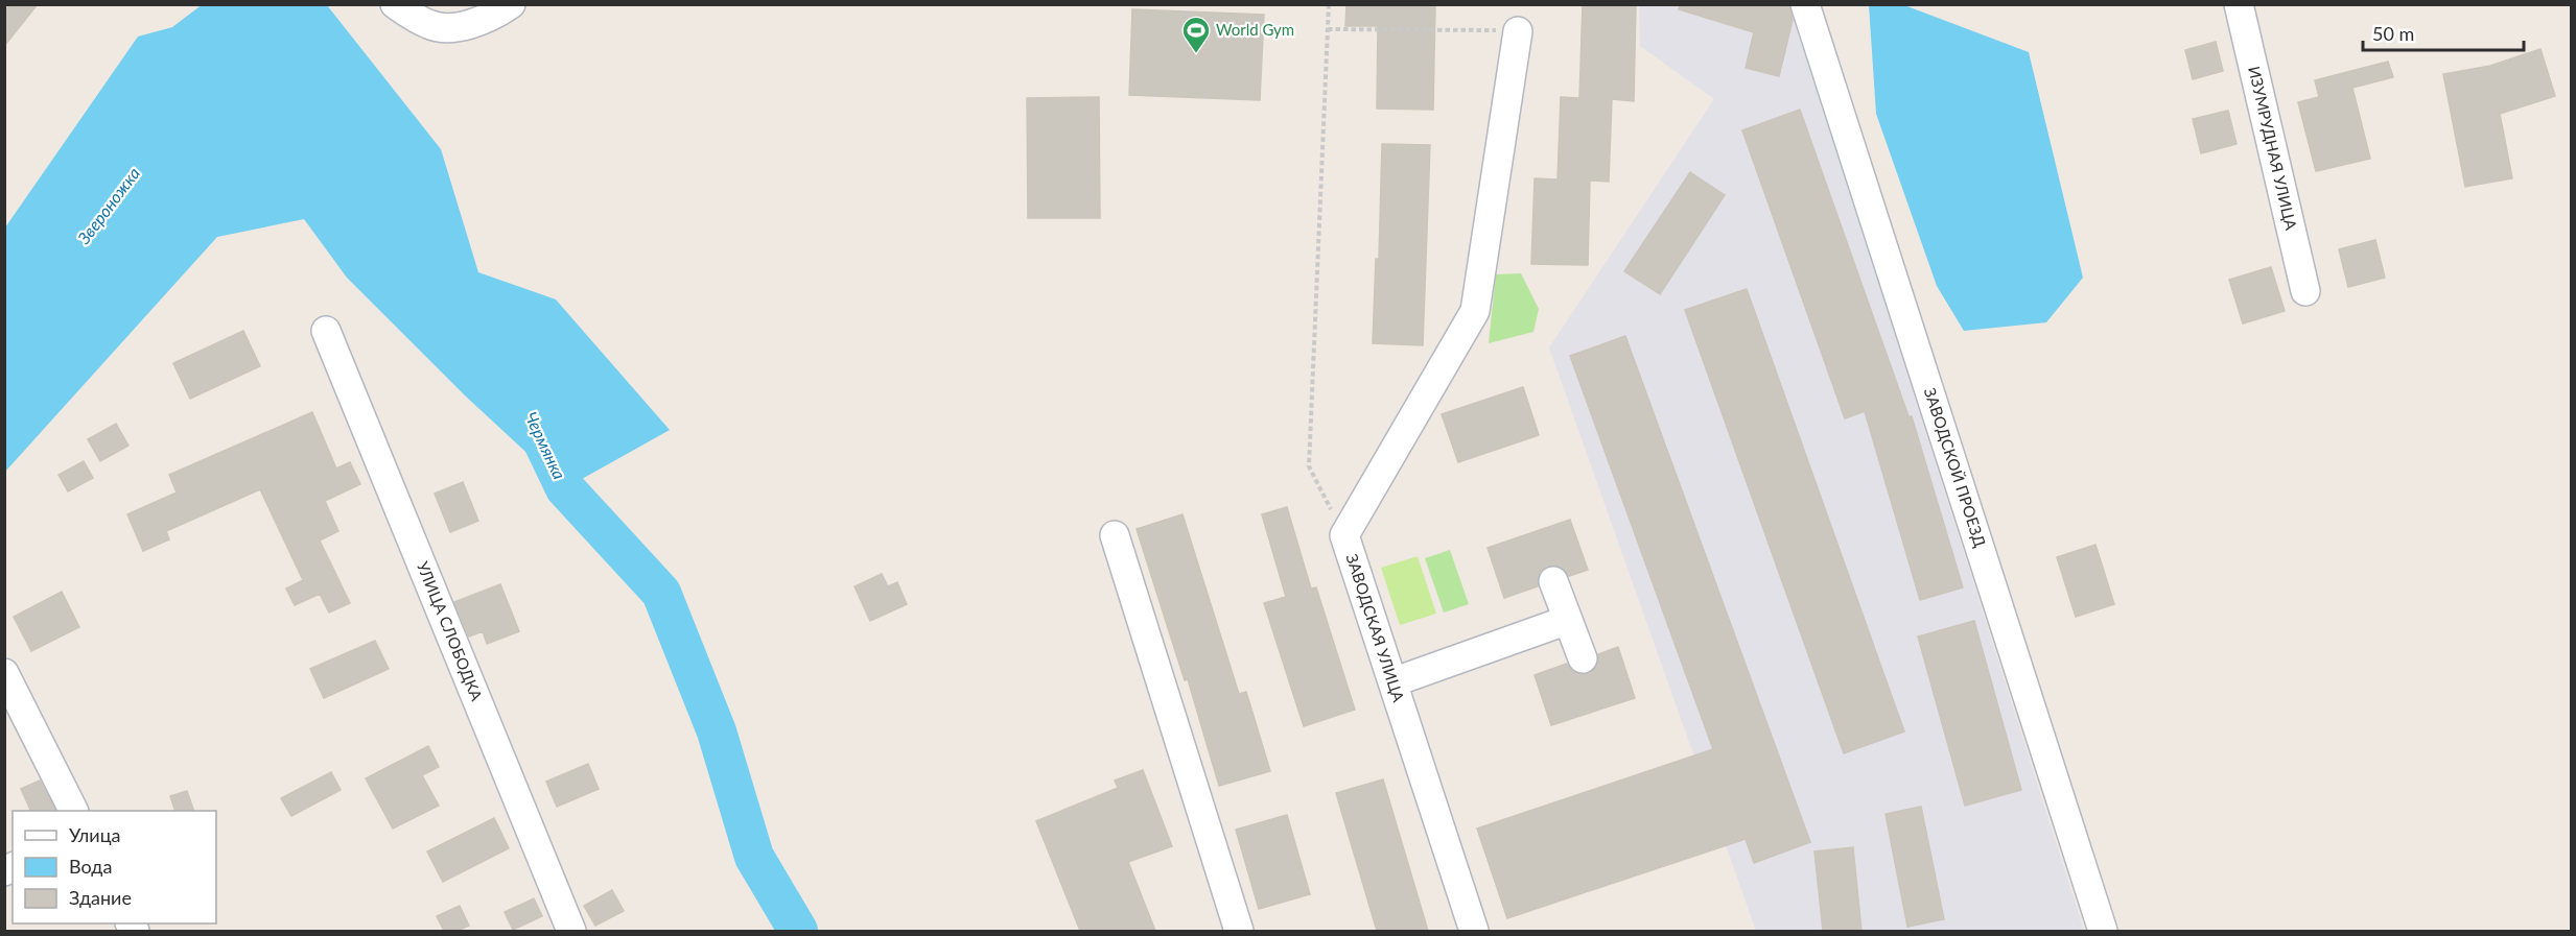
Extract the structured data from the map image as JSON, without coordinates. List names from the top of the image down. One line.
{"streets":{"street":["ИЗУМРУДНАЯ УЛИЦА","ЗАВОДСКОЙ ПРОЕЗД","ЗАВОДСКАЯ УЛИЦА","УЛИЦА СЛОБОДКА"]},"water":["Звероножка","Чермянка"],"places":{"sports":["World Gym"]},"legend":["Улица","Вода","Здание"],"scale_bar":"50 m"}
